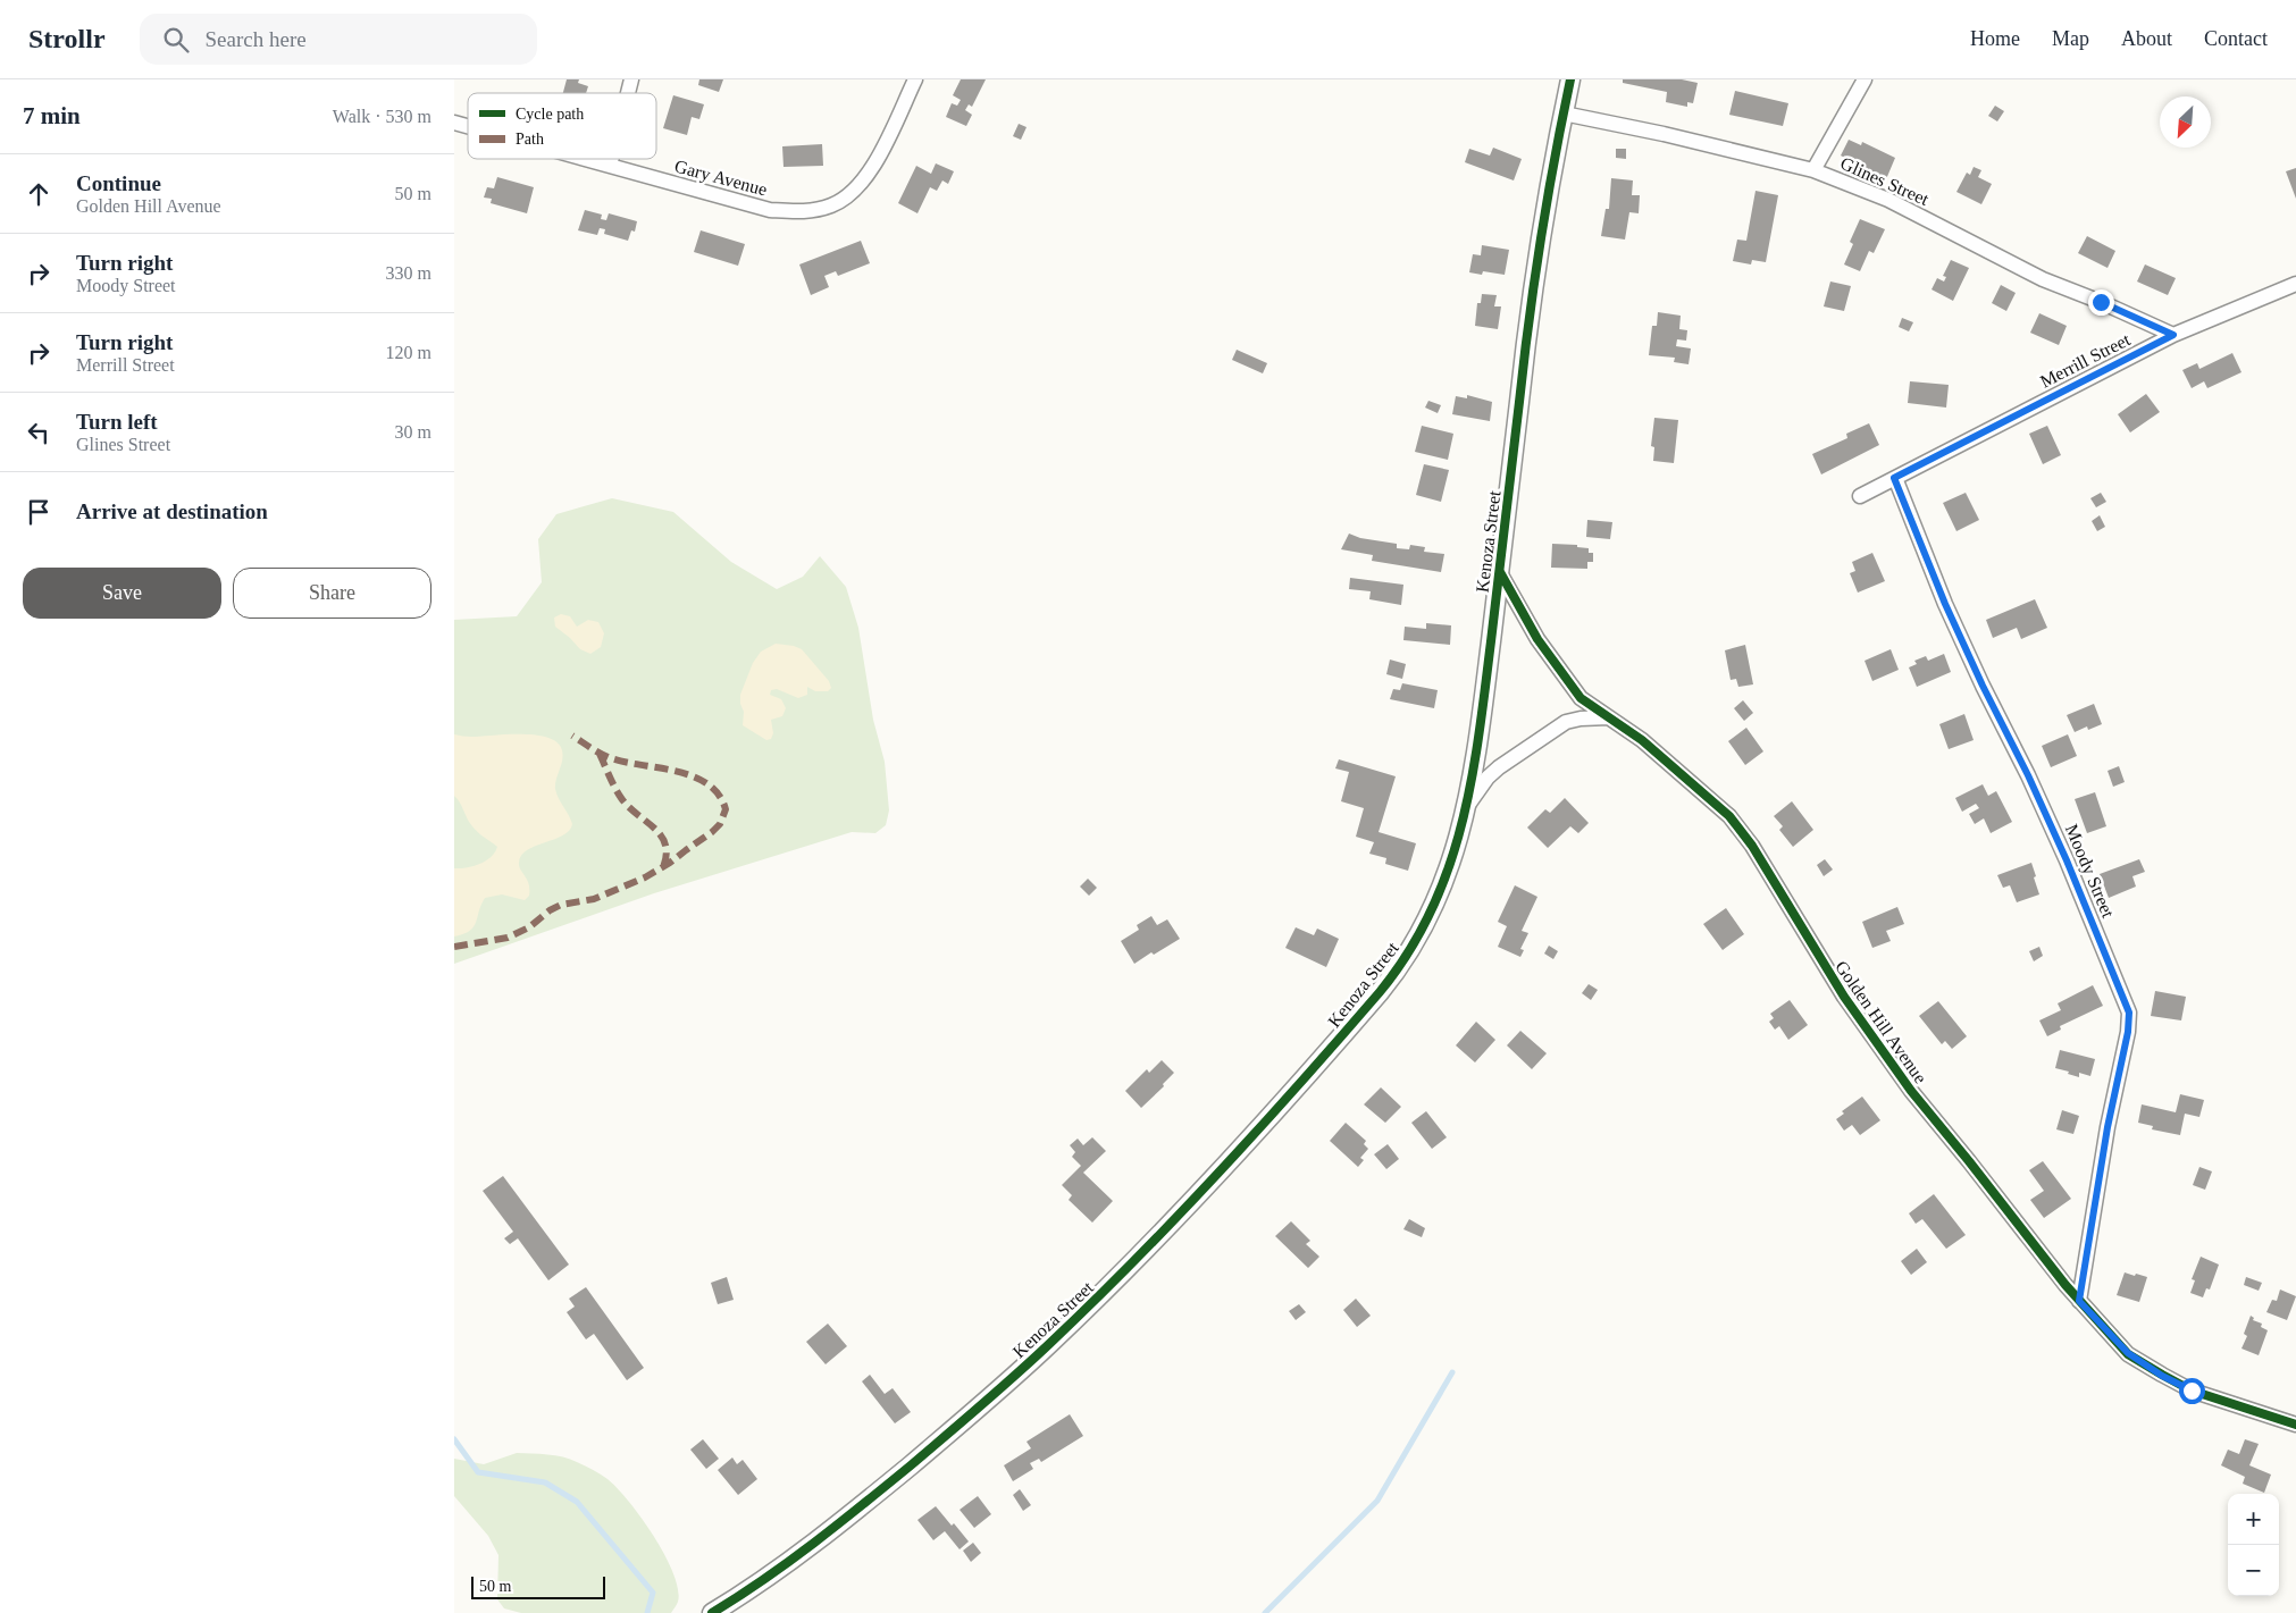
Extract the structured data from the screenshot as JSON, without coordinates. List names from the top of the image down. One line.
{"streets":{"street":["Gary Avenue","Glines Street","Merrill Street","Kenoza Street","Moody Street","Golden Hill Avenue"]},"crossings":[["Glines Street","Merrill Street"],["Glines Street","Kenoza Street"],["Merrill Street","Moody Street"],["Kenoza Street","Golden Hill Avenue"],["Moody Street","Golden Hill Avenue"]],"legend":["Cycle path","Path"],"scale_bar":"50 m","north":"bottom left","page":{"header":"Strollr","search":"Search here","nav":["Home","Map","About","Contact"],"heading":["7 min","Walk · 530 m"],"list":[["Continue","Golden Hill Avenue","50 m"],["Turn right","Moody Street","330 m"],["Turn right","Merrill Street","120 m"],["Turn left","Glines Street","30 m"],"Arrive at destination"],"buttons":["Save","Share"],"map_buttons":["+","−"],"scale":"50 m"}}
